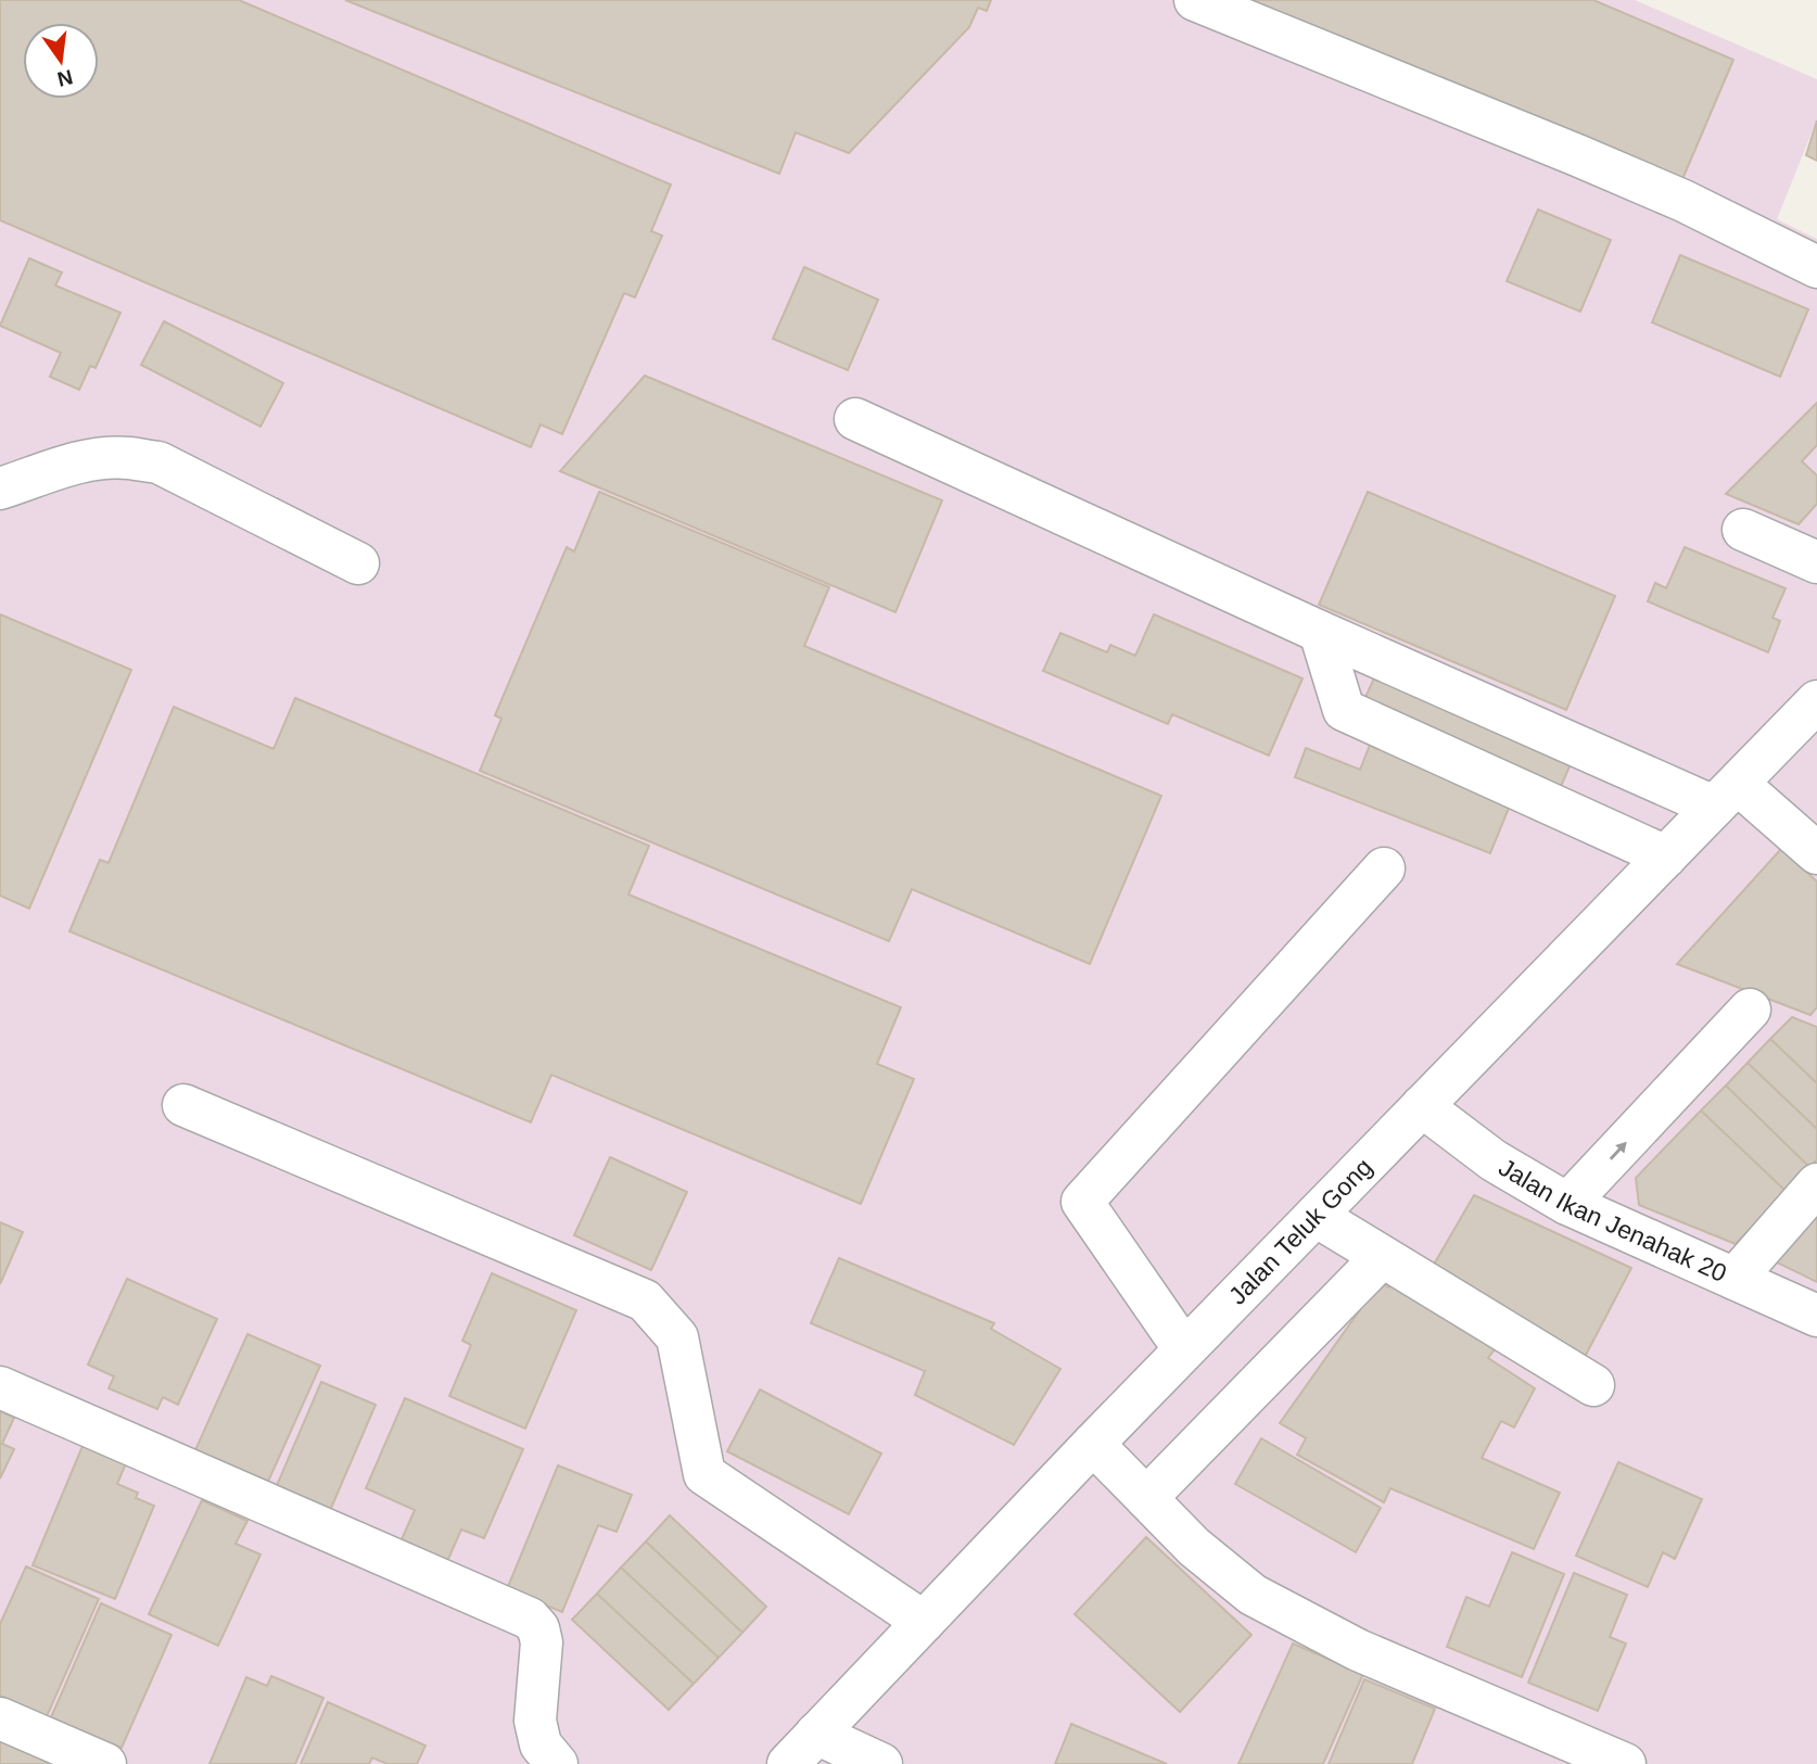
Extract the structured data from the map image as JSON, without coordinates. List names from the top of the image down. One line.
{"streets":{"street":["Jalan Ikan Jenahak 20","Jalan Teluk Gong"]},"crossings":[["Jalan Ikan Jenahak 20","Jalan Teluk Gong"]],"north":"bottom"}
